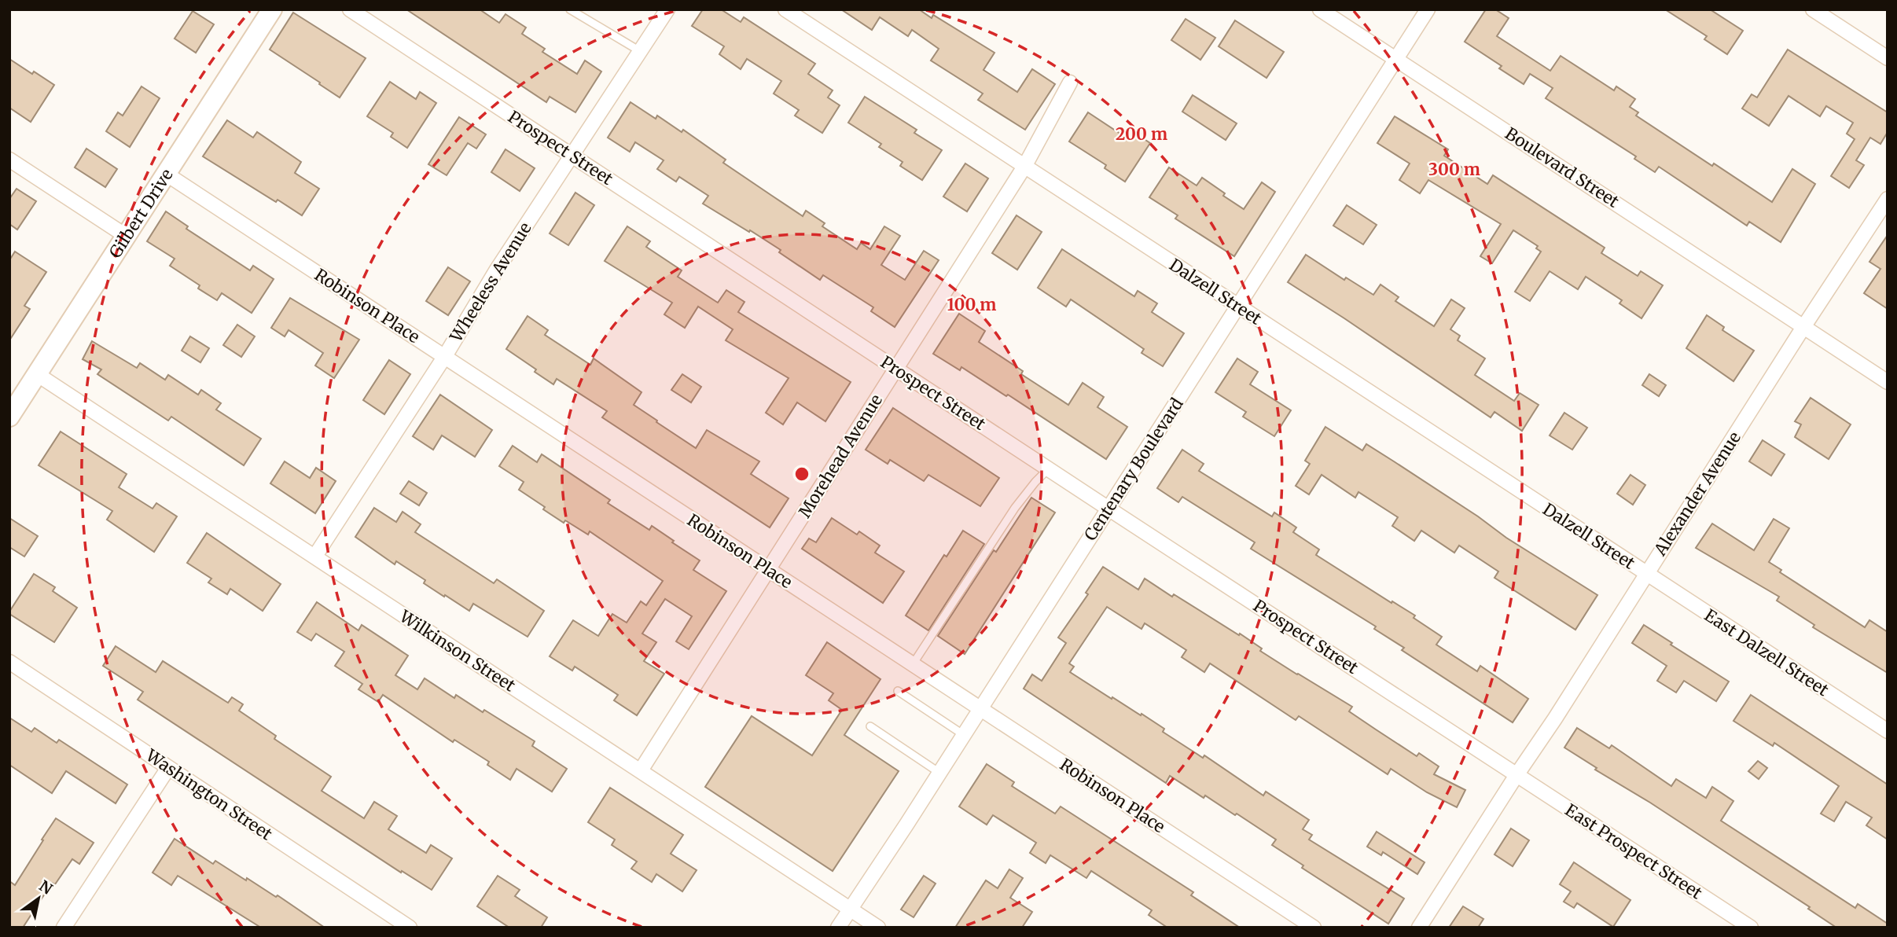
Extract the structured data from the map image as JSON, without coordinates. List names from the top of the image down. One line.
{"streets":{"street":["Prospect Street","Boulevard Street","Gilbert Drive","Wheeless Avenue","Dalzell Street","Robinson Place","Morehead Avenue","Centenary Boulevard","Alexander Avenue","Wilkinson Street","East Dalzell Street","Washington Street","East Prospect Street"]},"crossings":[["Prospect Street","Wheeless Avenue"],["Prospect Street","Morehead Avenue"],["Prospect Street","Centenary Boulevard"],["Prospect Street","Alexander Avenue"],["Prospect Street","East Prospect Street"],["Boulevard Street","Centenary Boulevard"],["Boulevard Street","Alexander Avenue"],["Gilbert Drive","Robinson Place"],["Gilbert Drive","Wilkinson Street"],["Wheeless Avenue","Robinson Place"],["Wheeless Avenue","Wilkinson Street"],["Dalzell Street","Morehead Avenue"],["Dalzell Street","Centenary Boulevard"],["Dalzell Street","Alexander Avenue"],["Dalzell Street","East Dalzell Street"],["Robinson Place","Morehead Avenue"],["Robinson Place","Centenary Boulevard"],["Morehead Avenue","Wilkinson Street"],["Centenary Boulevard","Wilkinson Street"],["Alexander Avenue","East Dalzell Street"],["Alexander Avenue","East Prospect Street"]],"north":"top right","rings":["200 m","300 m","100 m"]}
